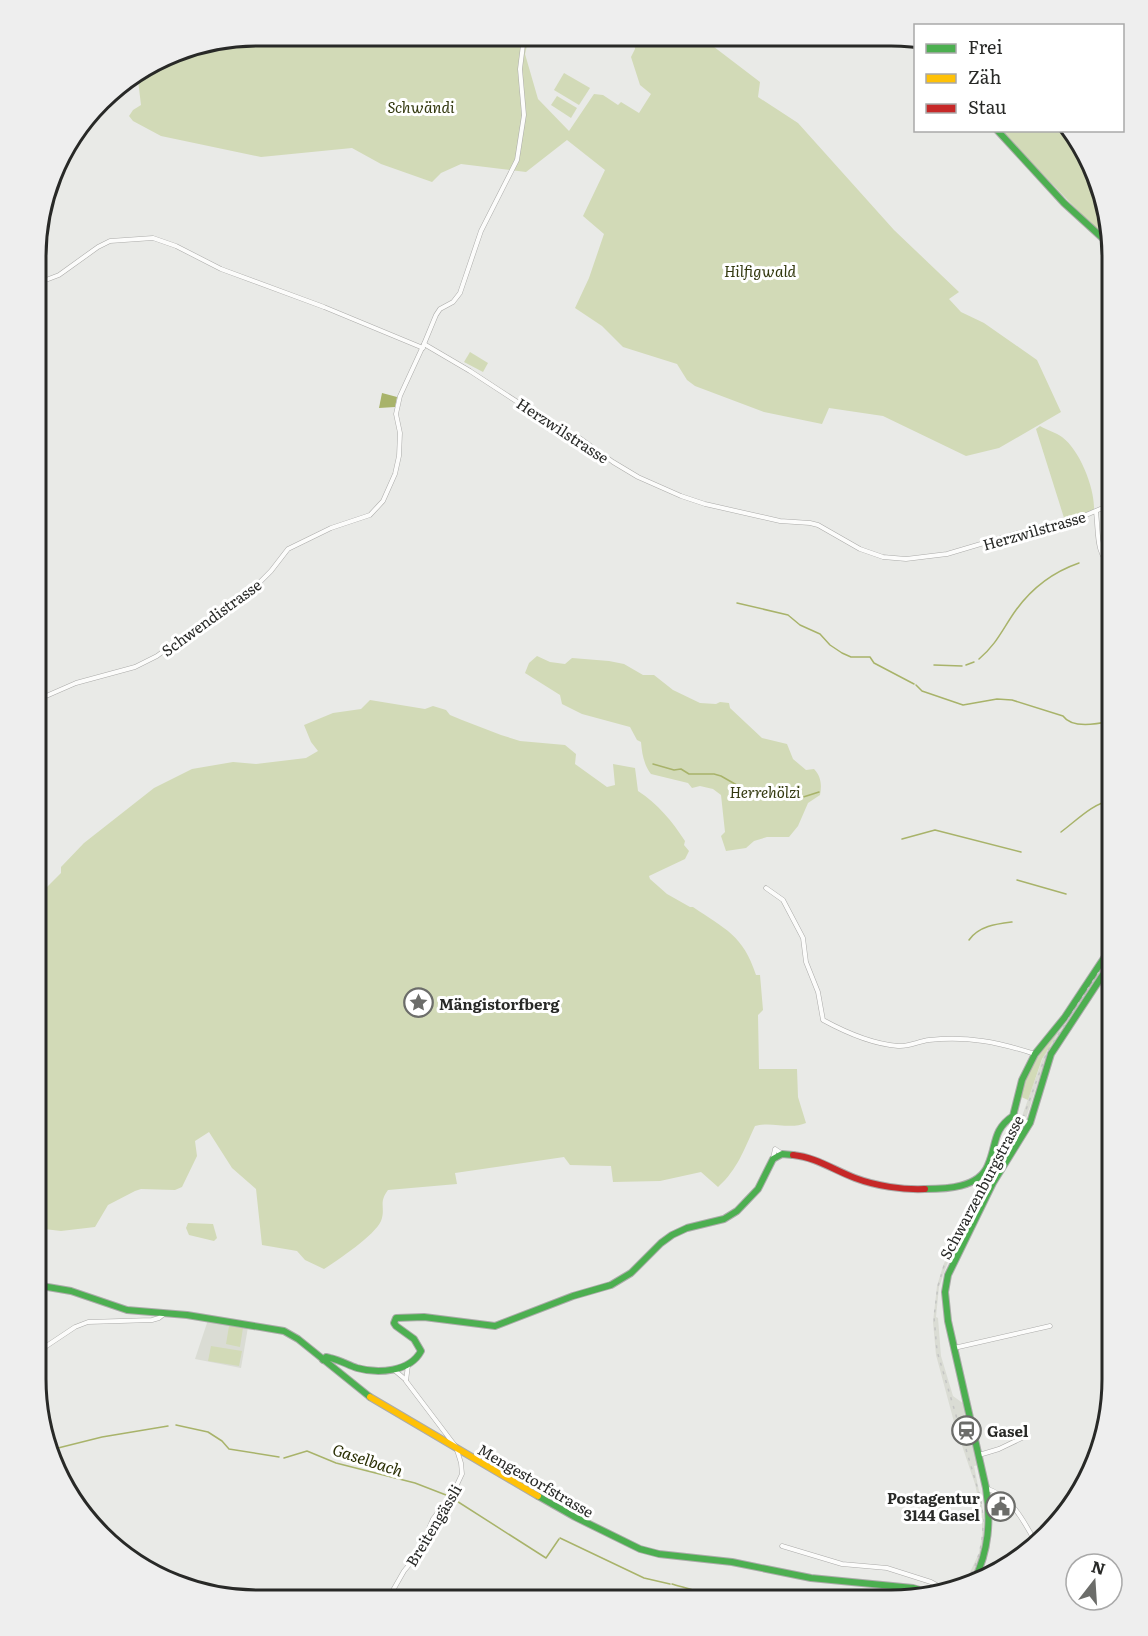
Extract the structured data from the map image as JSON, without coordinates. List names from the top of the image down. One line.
{"streets":{"street":["Herzwilstrasse","Schwendistrasse","Schwarzenburgstrasse","Mengestorfstrasse","Breitengässli"]},"crossings":[["Herzwilstrasse","Schwendistrasse"],["Mengestorfstrasse","Breitengässli"]],"water":["Gaselbach"],"parks":["Schwändi","Hilfigwald","Herrehölzi"],"places":{"place":["Mängistorfberg"],"station":["Gasel"],"public building":["Postagentur 3144 Gasel"]},"legend":["Frei","Zäh","Stau"],"north":"top"}
